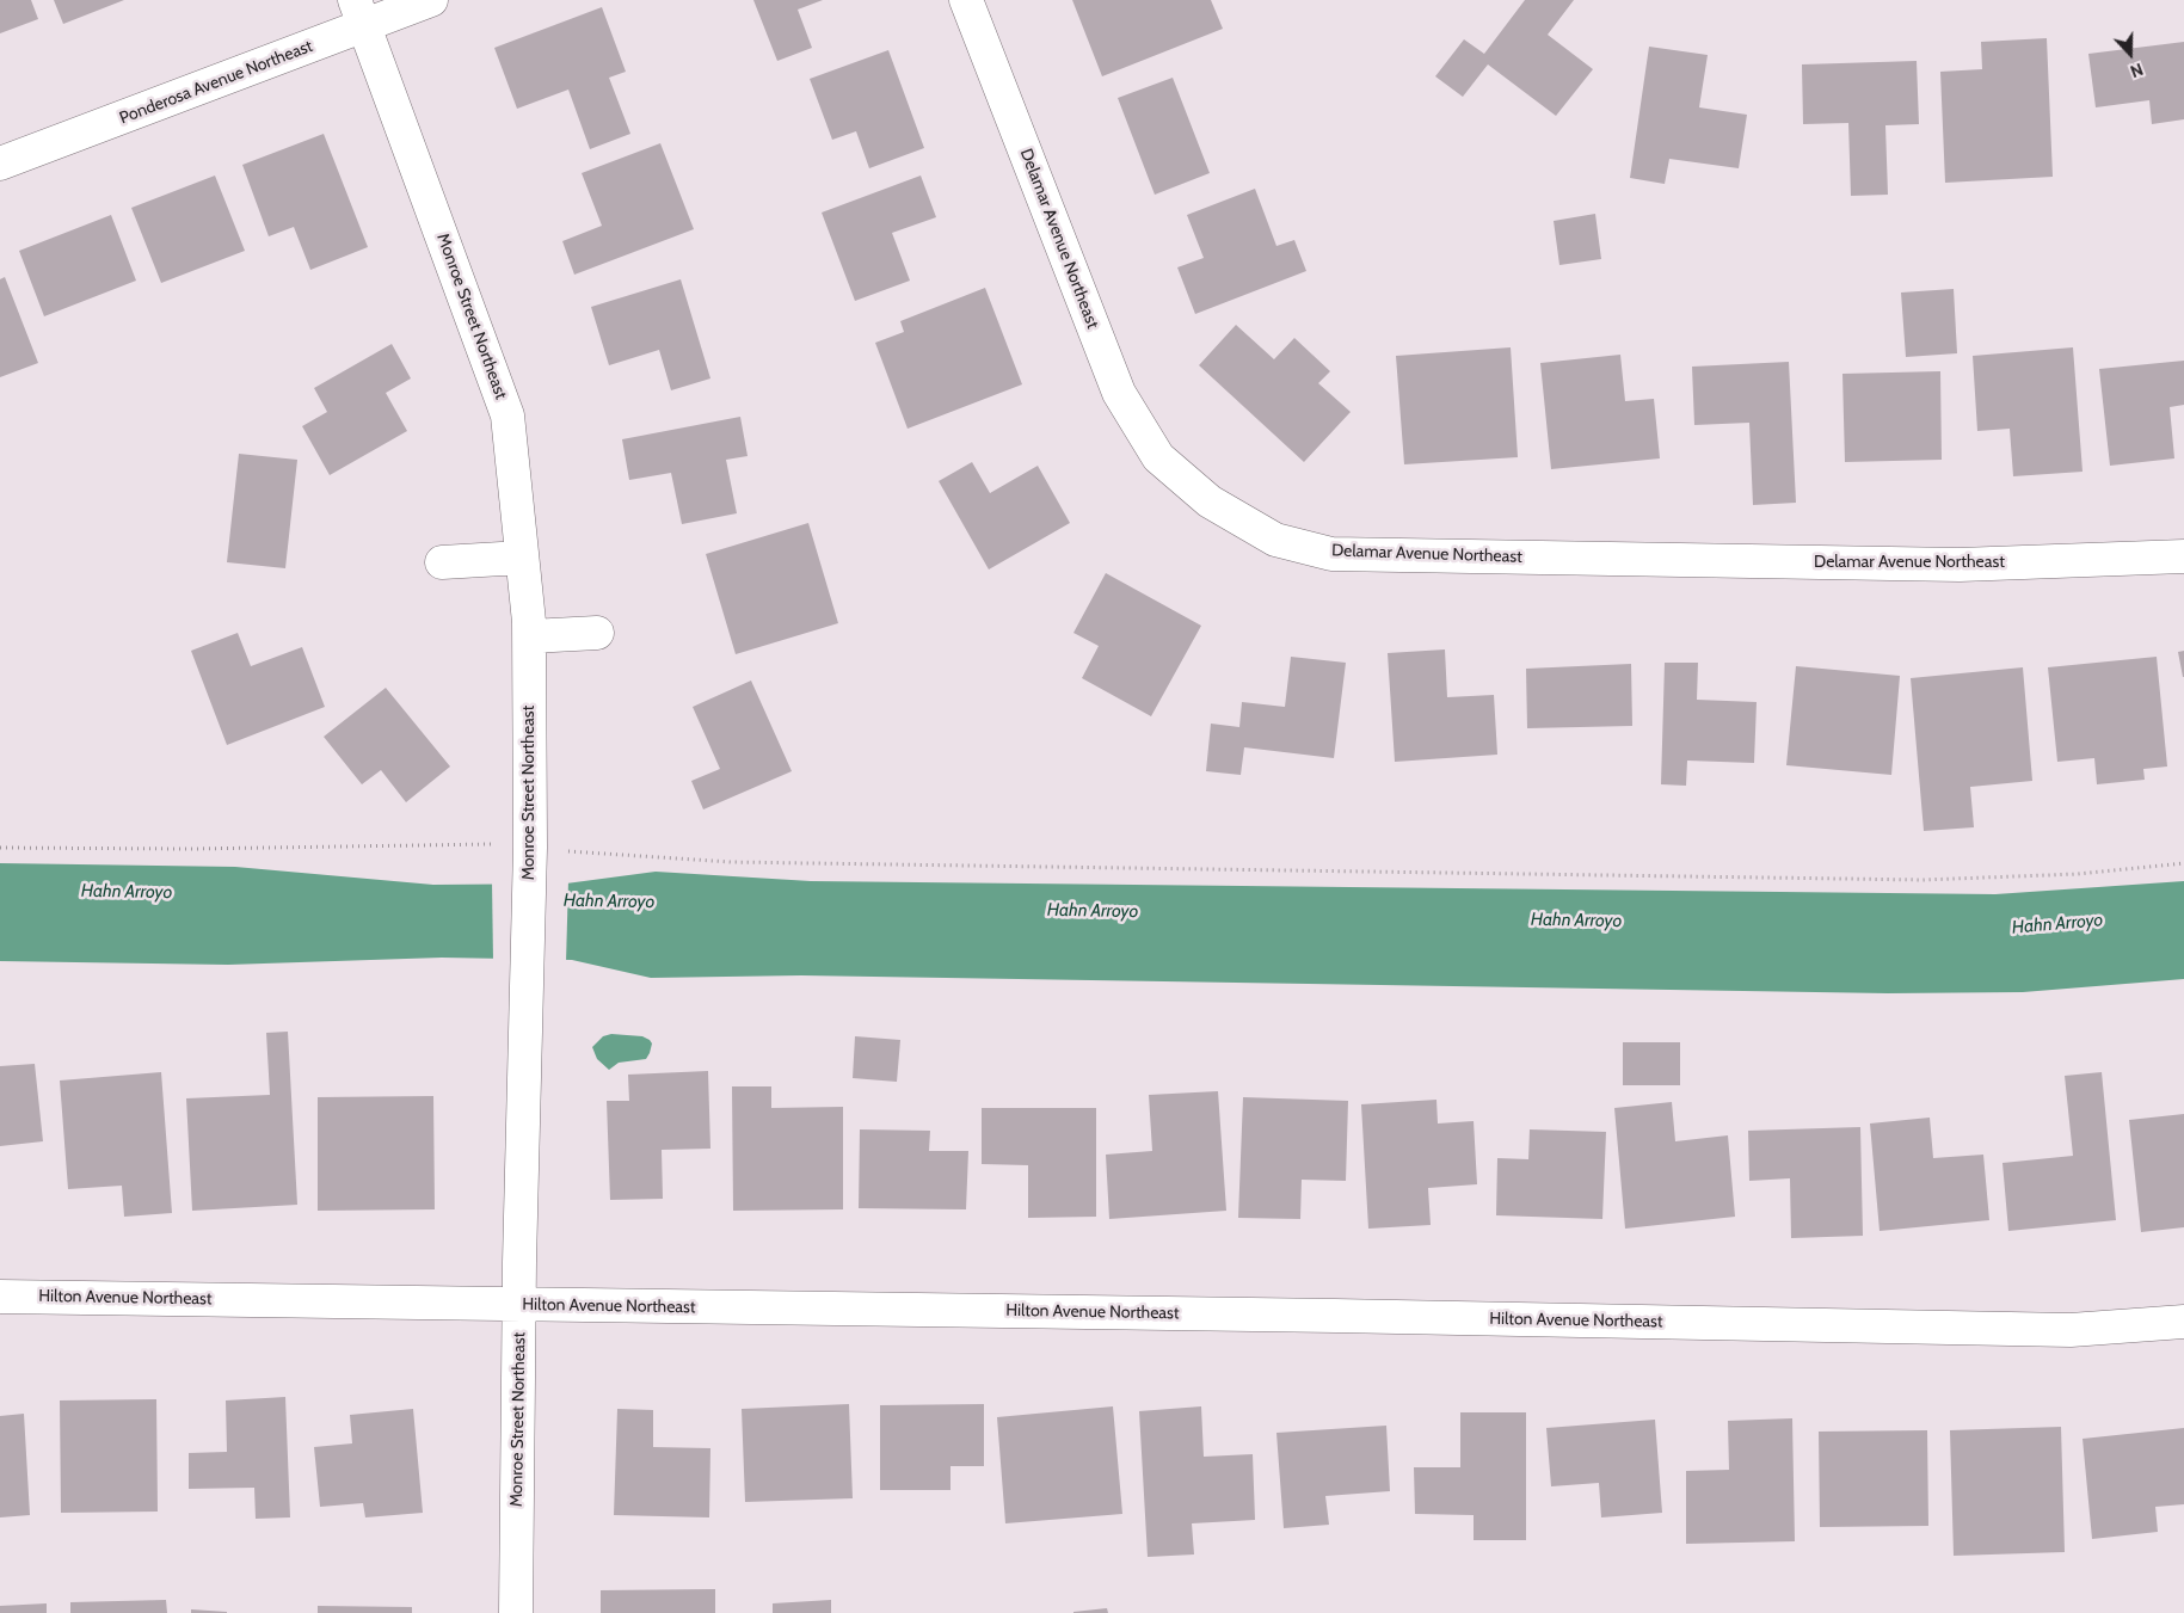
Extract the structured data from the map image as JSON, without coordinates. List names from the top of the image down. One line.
{"streets":{"street":["Ponderosa Avenue Northeast","Delamar Avenue Northeast","Monroe Street Northeast","Hilton Avenue Northeast"]},"crossings":[["Ponderosa Avenue Northeast","Monroe Street Northeast"],["Monroe Street Northeast","Hilton Avenue Northeast"]],"water":["Hahn Arroyo"],"north":"bottom"}
